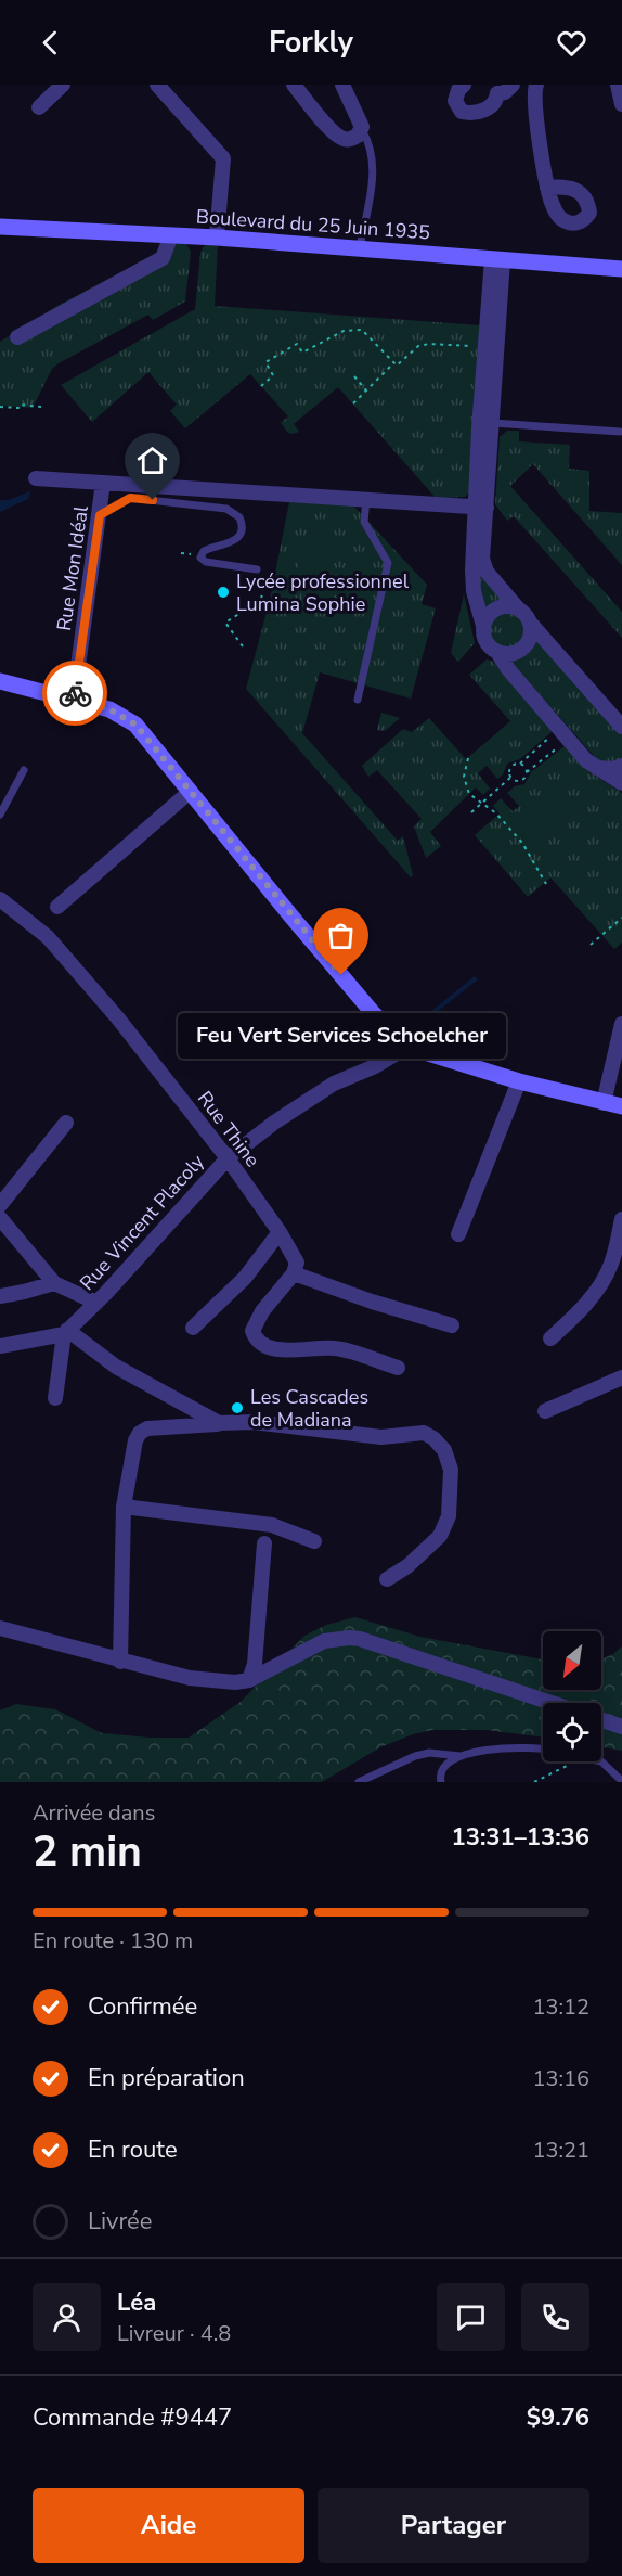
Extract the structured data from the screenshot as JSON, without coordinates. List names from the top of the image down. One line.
{"streets":{"main road":["Boulevard du 25 Juin 1935"],"street":["Rue Mon Idéal","Rue Thine","Rue Vincent Placoly"]},"crossings":[["Rue Thine","Rue Vincent Placoly"]],"places":["Lycée professionnel Lumina Sophie","Feu Vert Services Schoelcher","Les Cascades de Madiana"],"north":"bottom left","page":{"header":"Forkly","bubble":"Feu Vert Services Schoelcher","heading":["2 min","Arrivée dans","13:31–13:36"],"panel":["Léa","Livreur · 4.8","Commande #9447","$9.76"],"bar":"En route · 130 m","list":[["Confirmée","13:12"],["En préparation","13:16"],["En route","13:21"],"Livrée"],"buttons":["Aide","Partager"]}}
